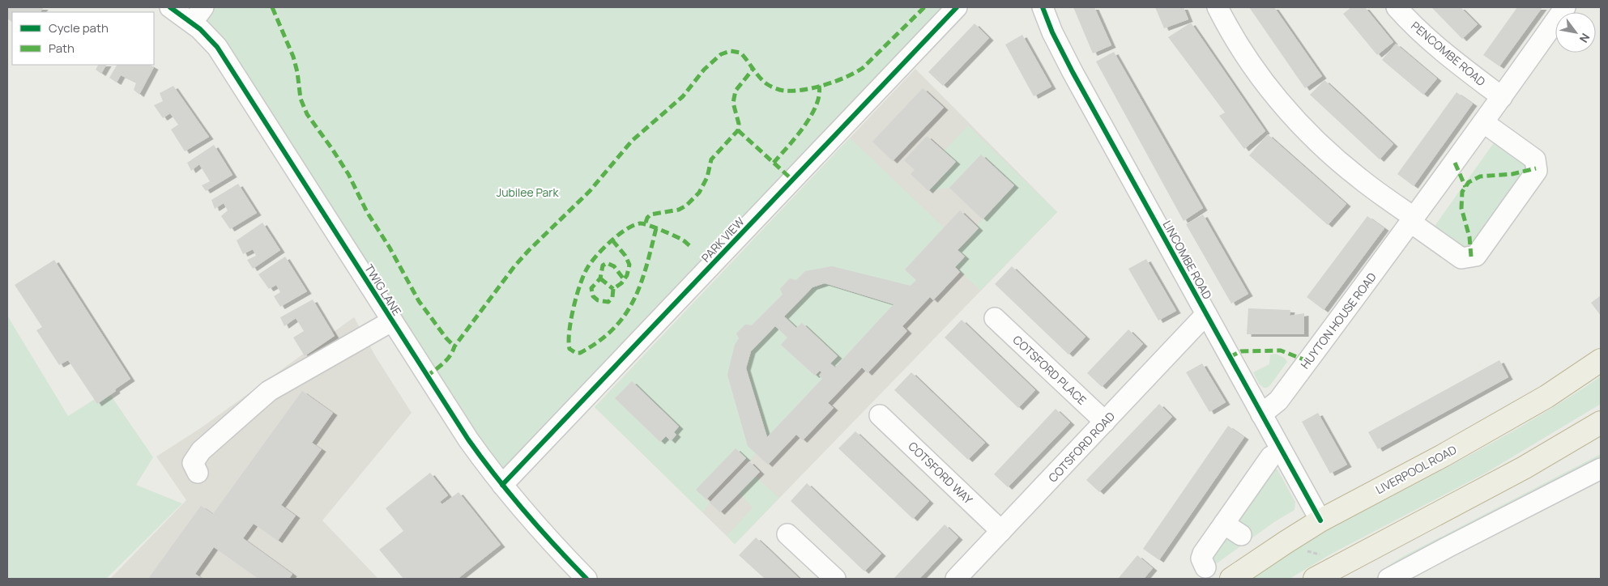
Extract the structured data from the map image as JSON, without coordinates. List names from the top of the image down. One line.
{"streets":{"highway":["LIVERPOOL ROAD"],"street":["PENCOMBE ROAD","PARK VIEW","LINCOMBE ROAD","TWIG LANE","HUYTON HOUSE ROAD","COTSFORD PLACE","COTSFORD ROAD","COTSFORD WAY"]},"crossings":[["PENCOMBE ROAD","HUYTON HOUSE ROAD"],["PARK VIEW","TWIG LANE"],["LINCOMBE ROAD","HUYTON HOUSE ROAD"],["LINCOMBE ROAD","COTSFORD ROAD"],["LINCOMBE ROAD","LIVERPOOL ROAD"],["COTSFORD PLACE","COTSFORD ROAD"],["COTSFORD ROAD","COTSFORD WAY"]],"parks":["Jubilee Park"],"legend":["Cycle path","Path"],"north":"bottom right"}
